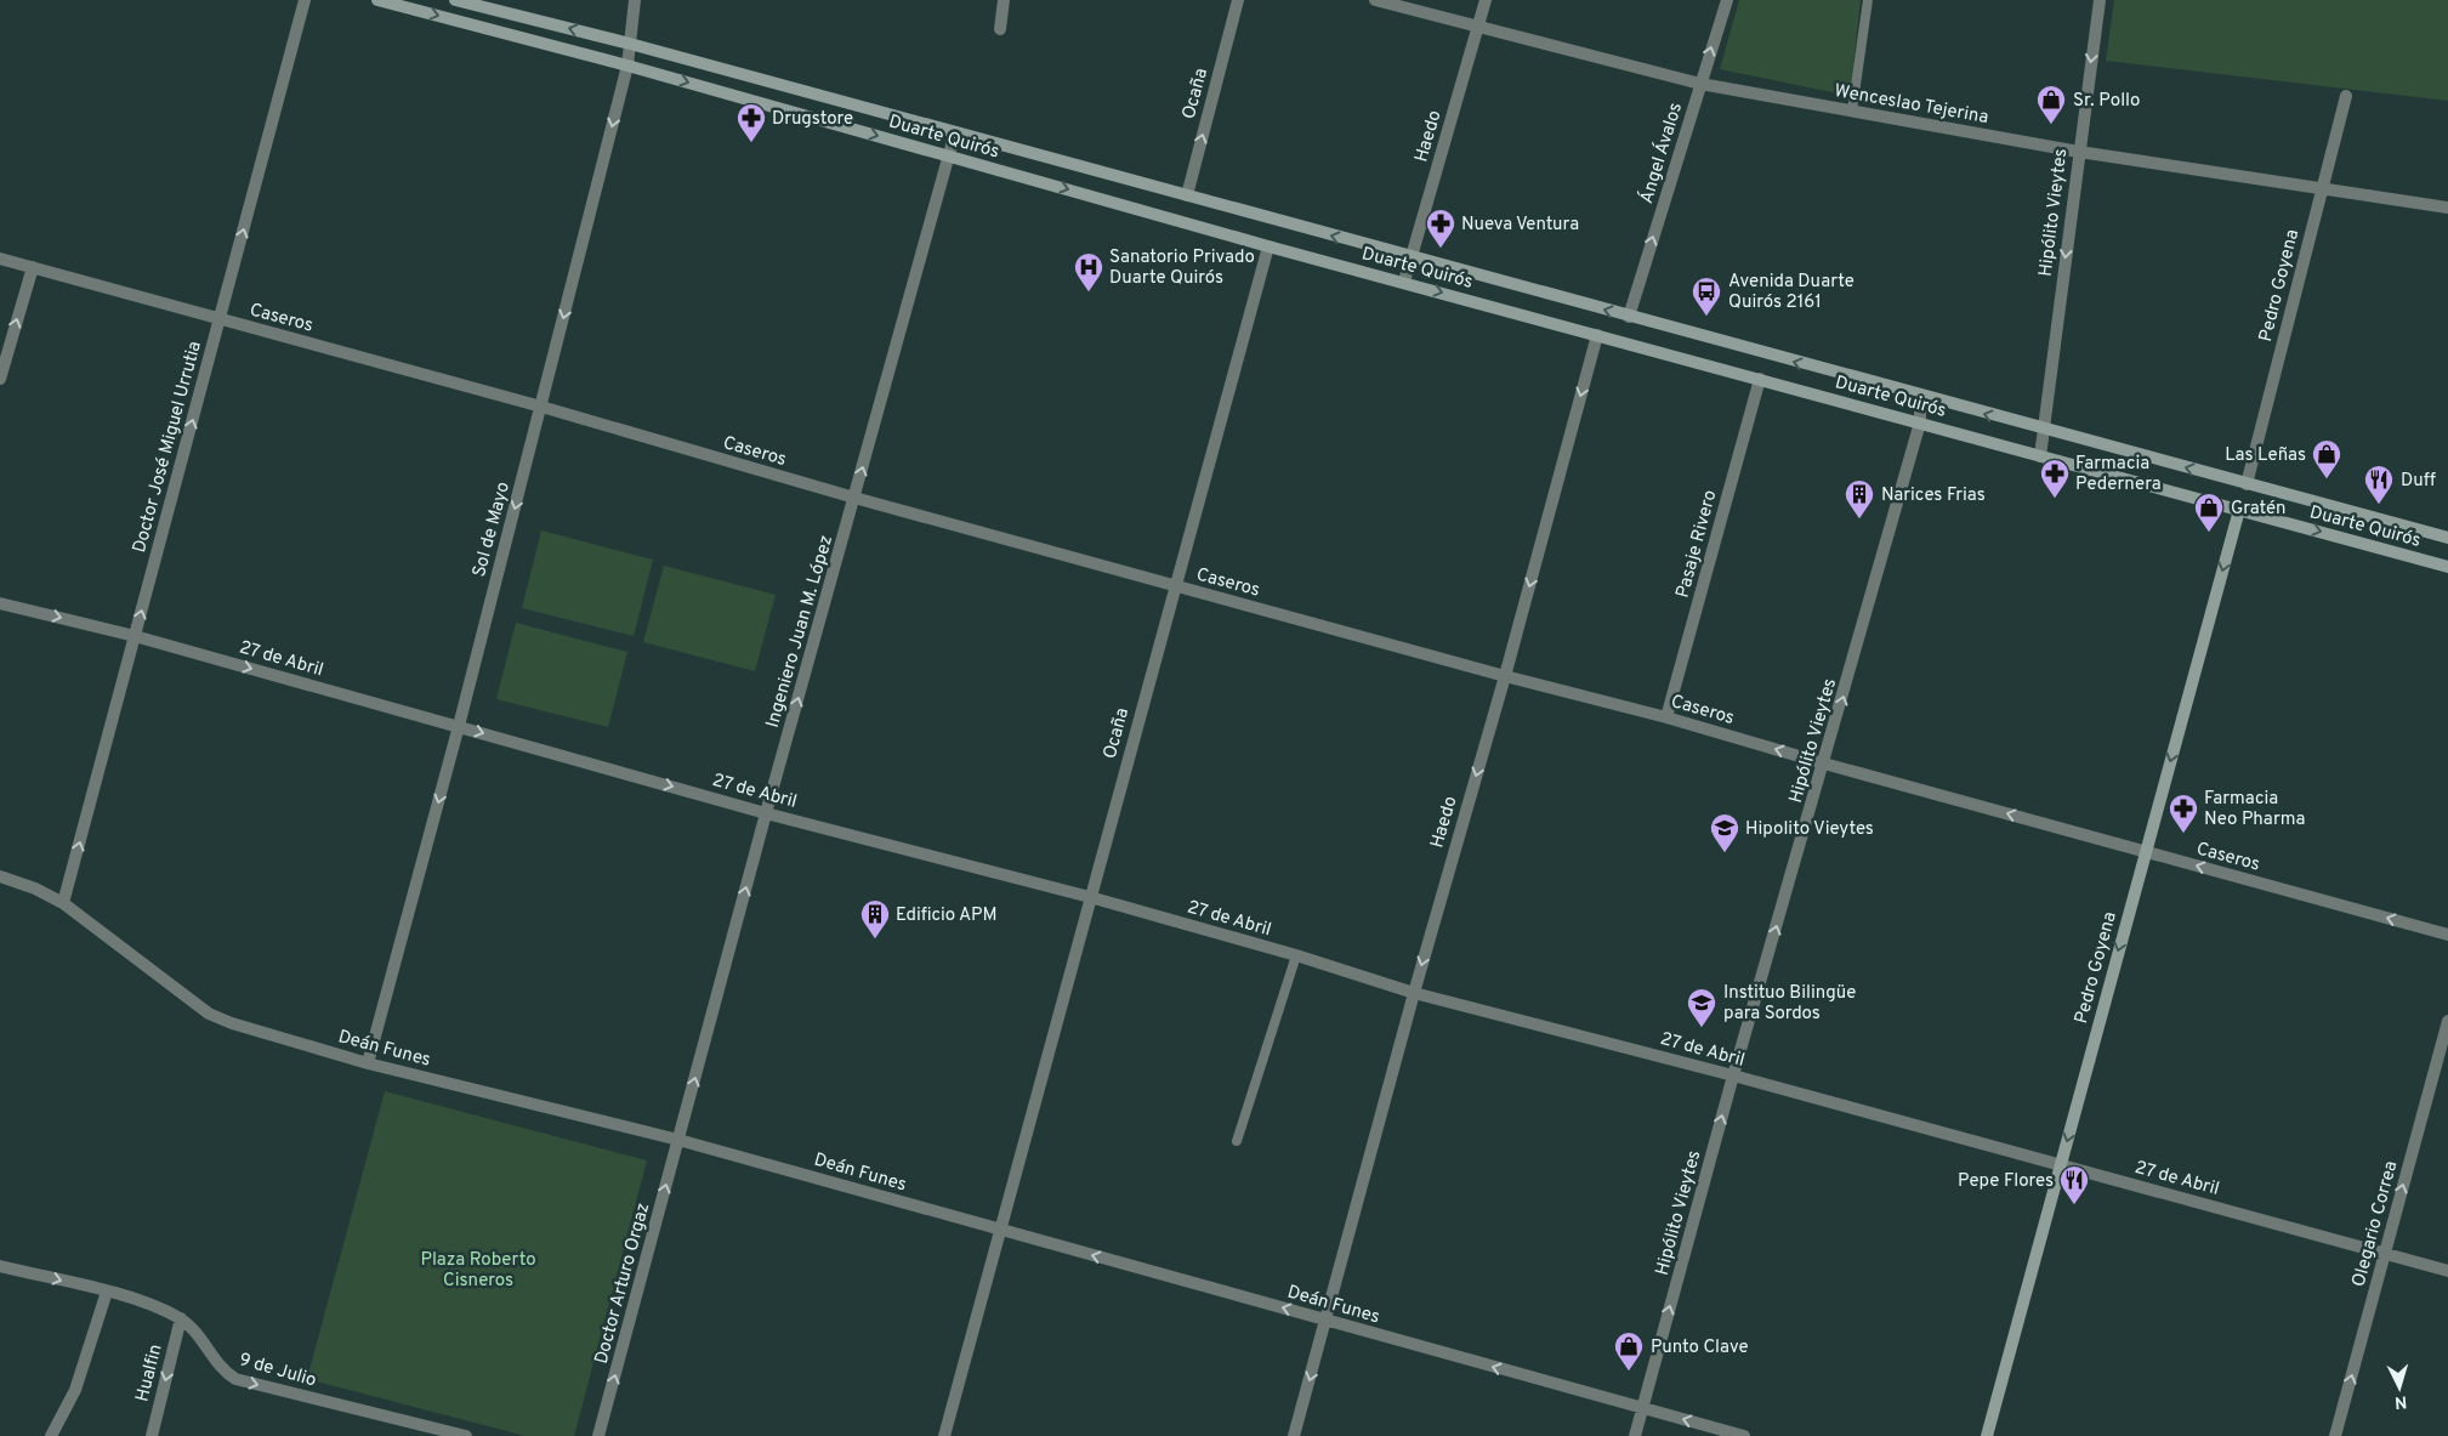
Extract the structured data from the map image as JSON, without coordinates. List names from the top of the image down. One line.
{"streets":{"main road":["Duarte Quirós","Pedro Goyena"],"street":["Ocaña","Wenceslao Tejerina","Haedo","Ángel Ávalos","Hipólito Vieytes","Caseros","Doctor José Miguel Urrutia","Sol de Mayo","Pasaje Rivero","Ingeniero Juan M. López","27 de Abril","Deán Funes","Olegario Correa","Doctor Arturo Orgaz","9 de Julio","Hualfin"]},"crossings":[["Ocaña","Duarte Quirós"],["Ocaña","Caseros"],["Ocaña","27 de Abril"],["Ocaña","Deán Funes"],["Wenceslao Tejerina","Haedo"],["Wenceslao Tejerina","Ángel Ávalos"],["Wenceslao Tejerina","Hipólito Vieytes"],["Wenceslao Tejerina","Pedro Goyena"],["Duarte Quirós","Haedo"],["Duarte Quirós","Ángel Ávalos"],["Duarte Quirós","Hipólito Vieytes"],["Duarte Quirós","Pedro Goyena"],["Duarte Quirós","Sol de Mayo"],["Duarte Quirós","Pasaje Rivero"],["Duarte Quirós","Ingeniero Juan M. López"],["Haedo","Caseros"],["Haedo","27 de Abril"],["Haedo","Deán Funes"],["Hipólito Vieytes","Caseros"],["Hipólito Vieytes","27 de Abril"],["Hipólito Vieytes","Deán Funes"],["Pedro Goyena","Caseros"],["Pedro Goyena","27 de Abril"],["Caseros","Doctor José Miguel Urrutia"],["Caseros","Sol de Mayo"],["Caseros","Pasaje Rivero"],["Caseros","Ingeniero Juan M. López"],["Doctor José Miguel Urrutia","27 de Abril"],["Doctor José Miguel Urrutia","Deán Funes"],["Sol de Mayo","27 de Abril"],["Sol de Mayo","Deán Funes"],["Ingeniero Juan M. López","27 de Abril"],["Ingeniero Juan M. López","Deán Funes"],["Ingeniero Juan M. López","Doctor Arturo Orgaz"],["27 de Abril","Olegario Correa"],["Deán Funes","Doctor Arturo Orgaz"],["9 de Julio","Hualfin"]],"one_way":["Haedo","Ángel Ávalos","Pedro Goyena","Doctor José Miguel Urrutia","Sol de Mayo","Ingeniero Juan M. López","Deán Funes","Olegario Correa","Doctor Arturo Orgaz","9 de Julio"],"parks":["Plaza Roberto Cisneros"],"places":{"shop":["Sr. Pollo","Las Leñas","Gratén","Punto Clave"],"pharmacy":["Drugstore","Nueva Ventura","Farmacia Pedernera","Farmacia Neo Pharma"],"hospital":["Sanatorio Privado Duarte Quirós"],"bus stop":["Avenida Duarte Quirós 2161"],"restaurant":["Duff","Pepe Flores"],"building":["Narices Frias","Edificio APM"],"school or university":["Hipolito Vieytes","Instituo Bilingüe para Sordos"]},"north":"bottom"}
